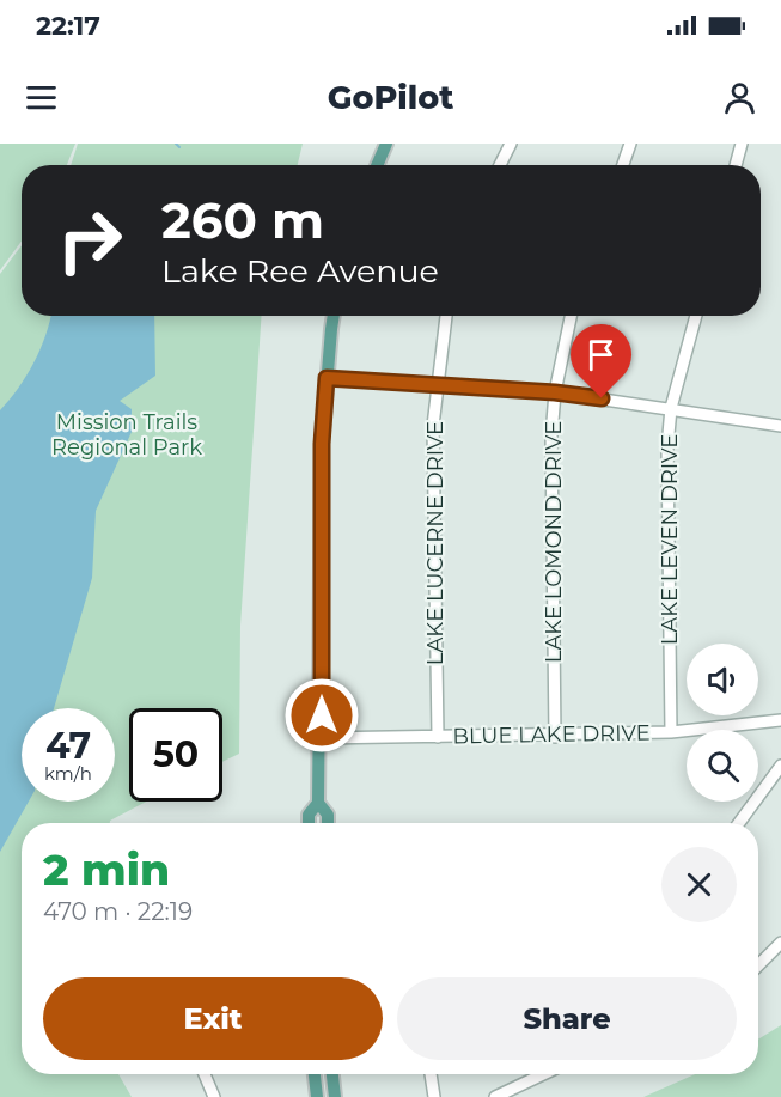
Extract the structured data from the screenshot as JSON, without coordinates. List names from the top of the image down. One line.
{"streets":{"street":["LAKE LEVEN DRIVE","LAKE LOMOND DRIVE","LAKE LUCERNE DRIVE","BLUE LAKE DRIVE"]},"crossings":[["LAKE LEVEN DRIVE","BLUE LAKE DRIVE"],["LAKE LOMOND DRIVE","BLUE LAKE DRIVE"],["LAKE LUCERNE DRIVE","BLUE LAKE DRIVE"]],"parks":["Mission Trails Regional Park"],"page":{"status":"22:17","header":"GoPilot","turn":["260 m","Lake Ree Avenue"],"speed":"47 km/h","limit":"50","heading":["2 min","470 m · 22:19"],"buttons":["Exit","Share"]}}
